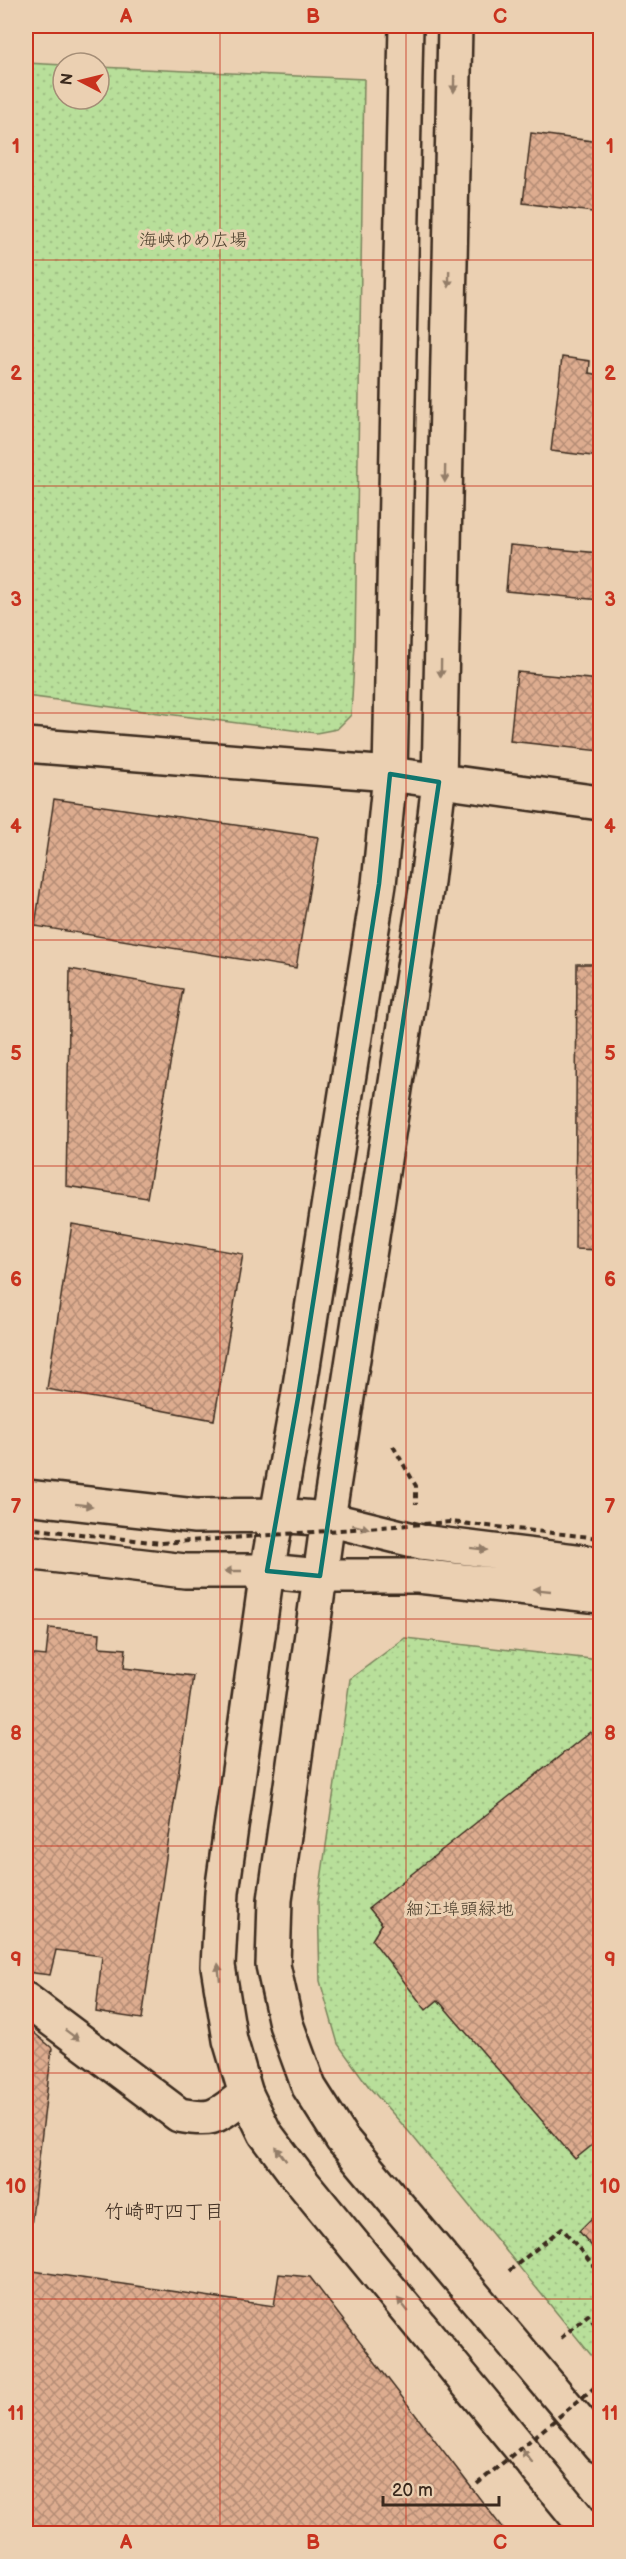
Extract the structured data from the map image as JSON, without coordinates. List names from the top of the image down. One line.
{"districts":["竹崎町四丁目"],"parks":["海峡ゆめ広場","細江埠頭緑地"],"scale_bar":"20 m","north":"left","grid":{"columns":["A","B","C"],"rows":["1","2","3","4","5","6","7","8","9","10","11"]}}
